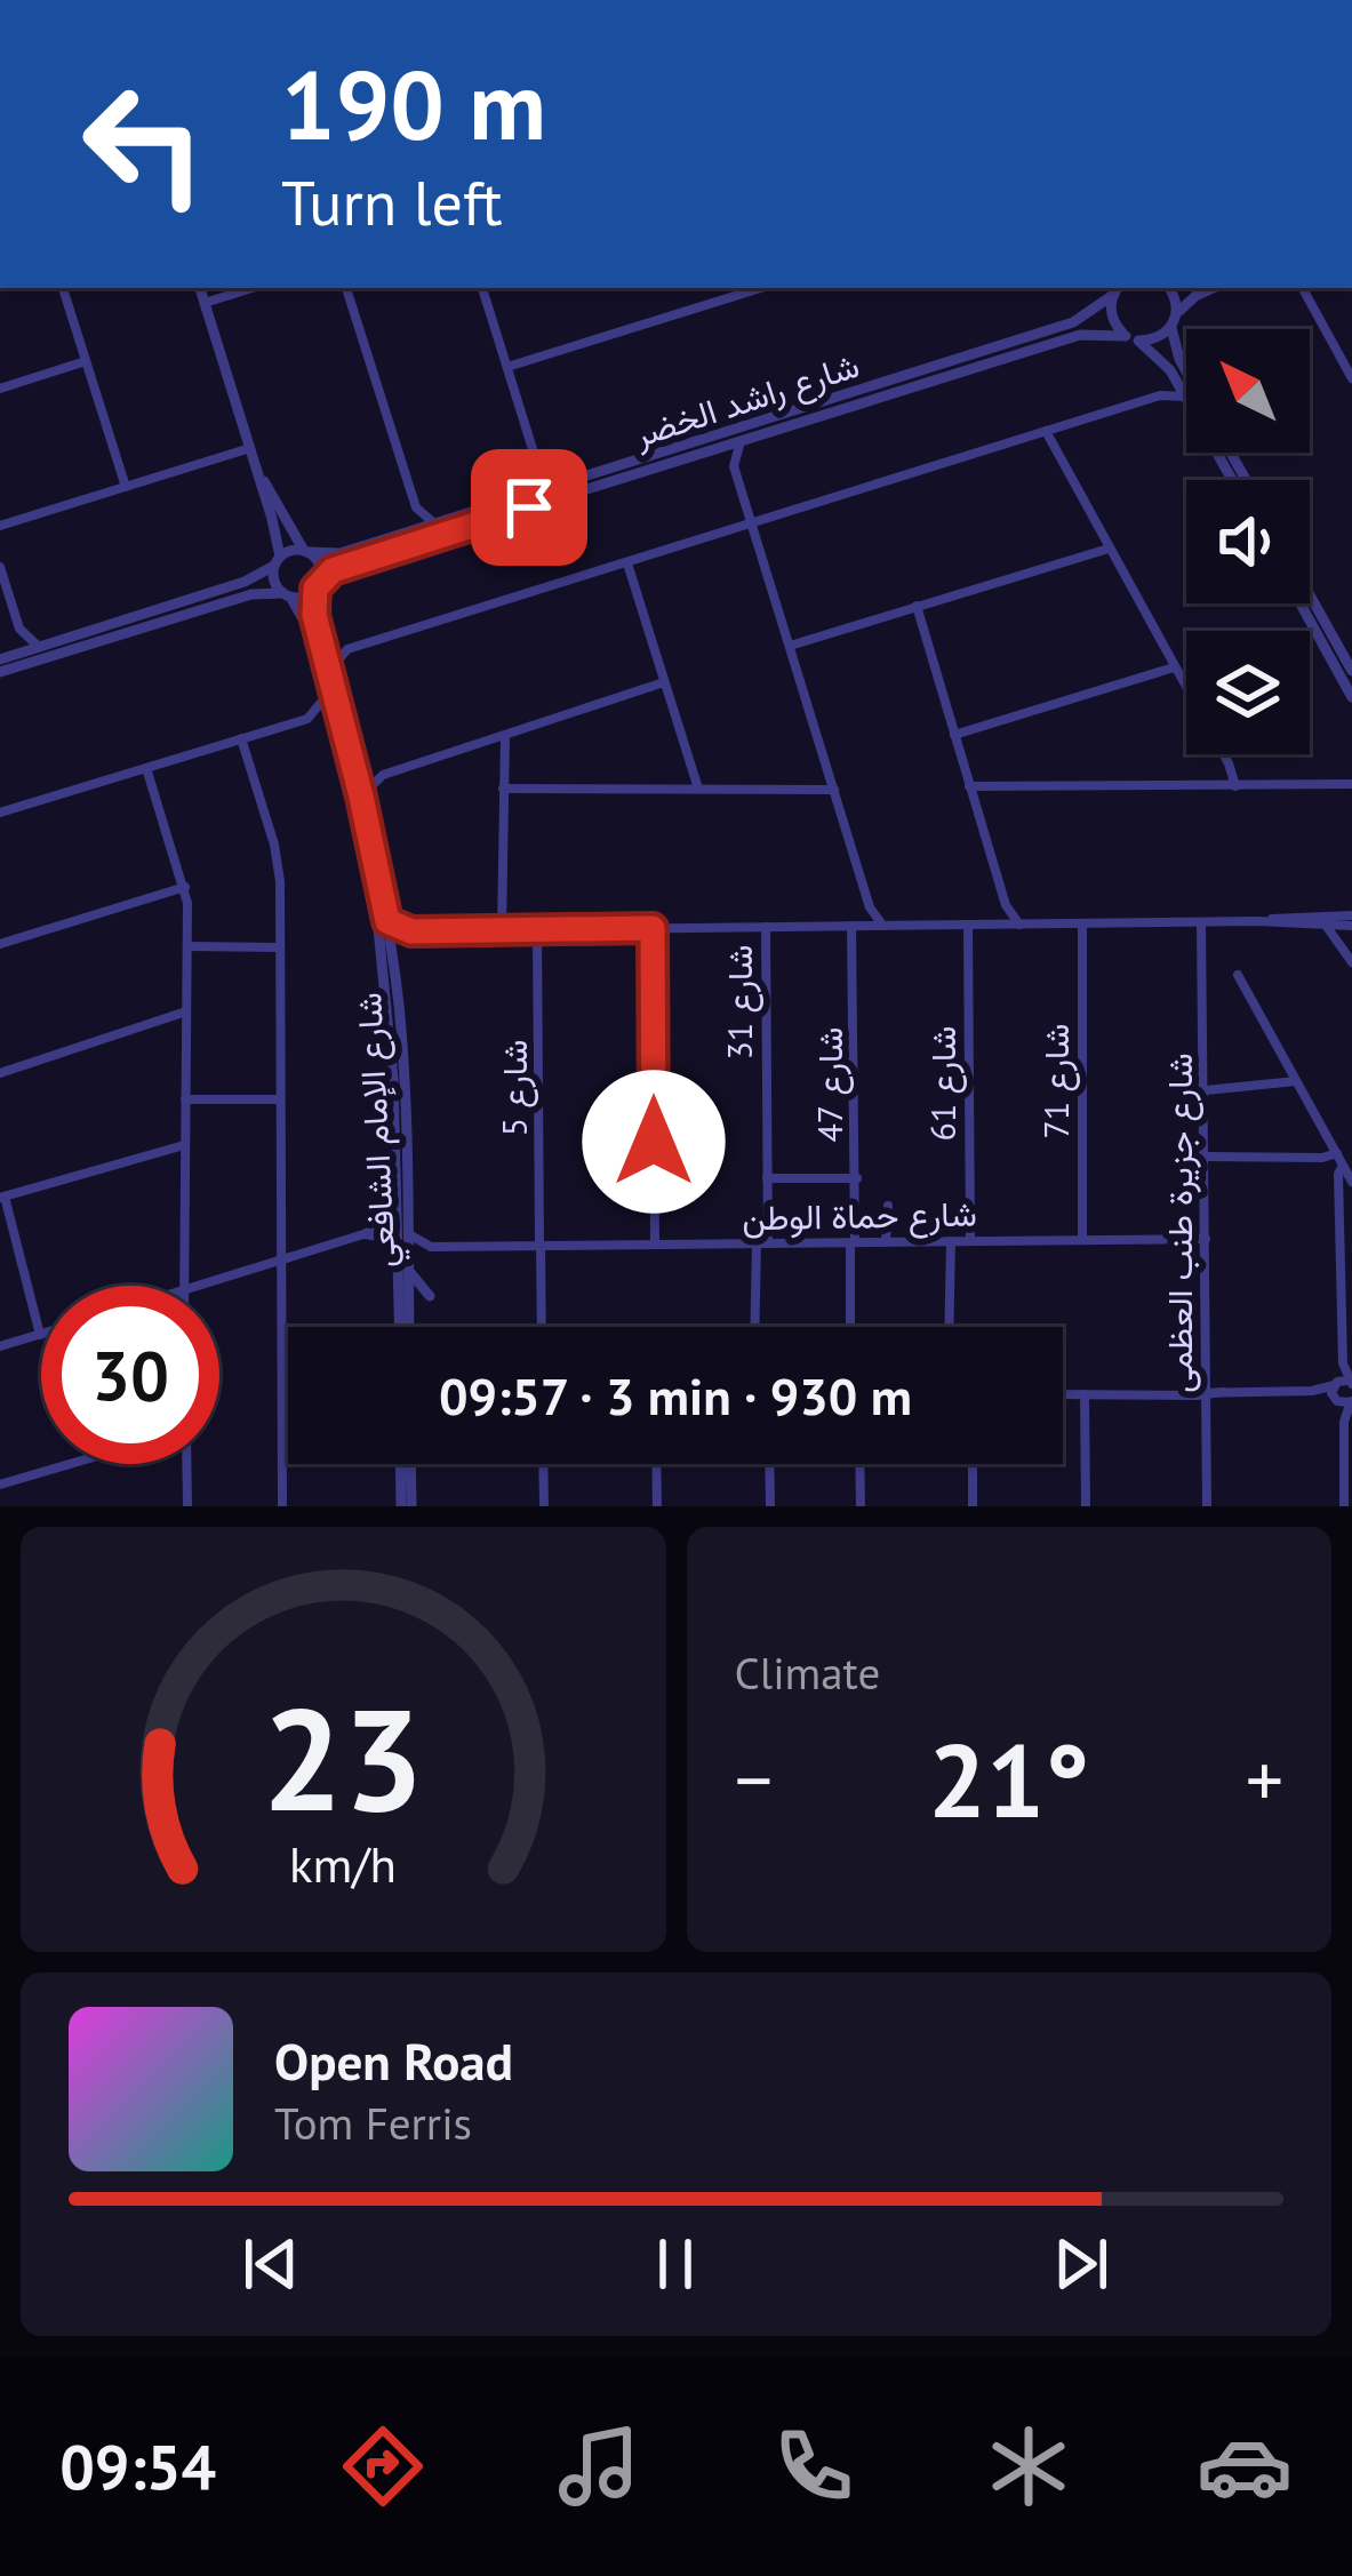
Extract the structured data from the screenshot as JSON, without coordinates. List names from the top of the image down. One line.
{"streets":{"street":["شارع راشد الخضر","شارع 31","شارع 71","شارع 61","شارع 47","شارع 5","شارع الإمام الشافعي","شارع حماة الوطن","شارع جزيرة طنب العظمى"]},"crossings":[["شارع راشد الخضر","شارع الإمام الشافعي"],["شارع 31","شارع حماة الوطن"],["شارع 71","شارع حماة الوطن"],["شارع 61","شارع حماة الوطن"],["شارع 47","شارع حماة الوطن"],["شارع 5","شارع حماة الوطن"],["شارع حماة الوطن","شارع جزيرة طنب العظمى"]],"north":"top left","page":{"turn":["190 m","Turn left"],"limit":"30","trip":"09:57 · 3 min · 930 m","tile":"Climate","heat":["−","21°","+"],"song":["Open Road","Tom Ferris"],"tabs":"09:54","gauge":["23","km/h"]}}
